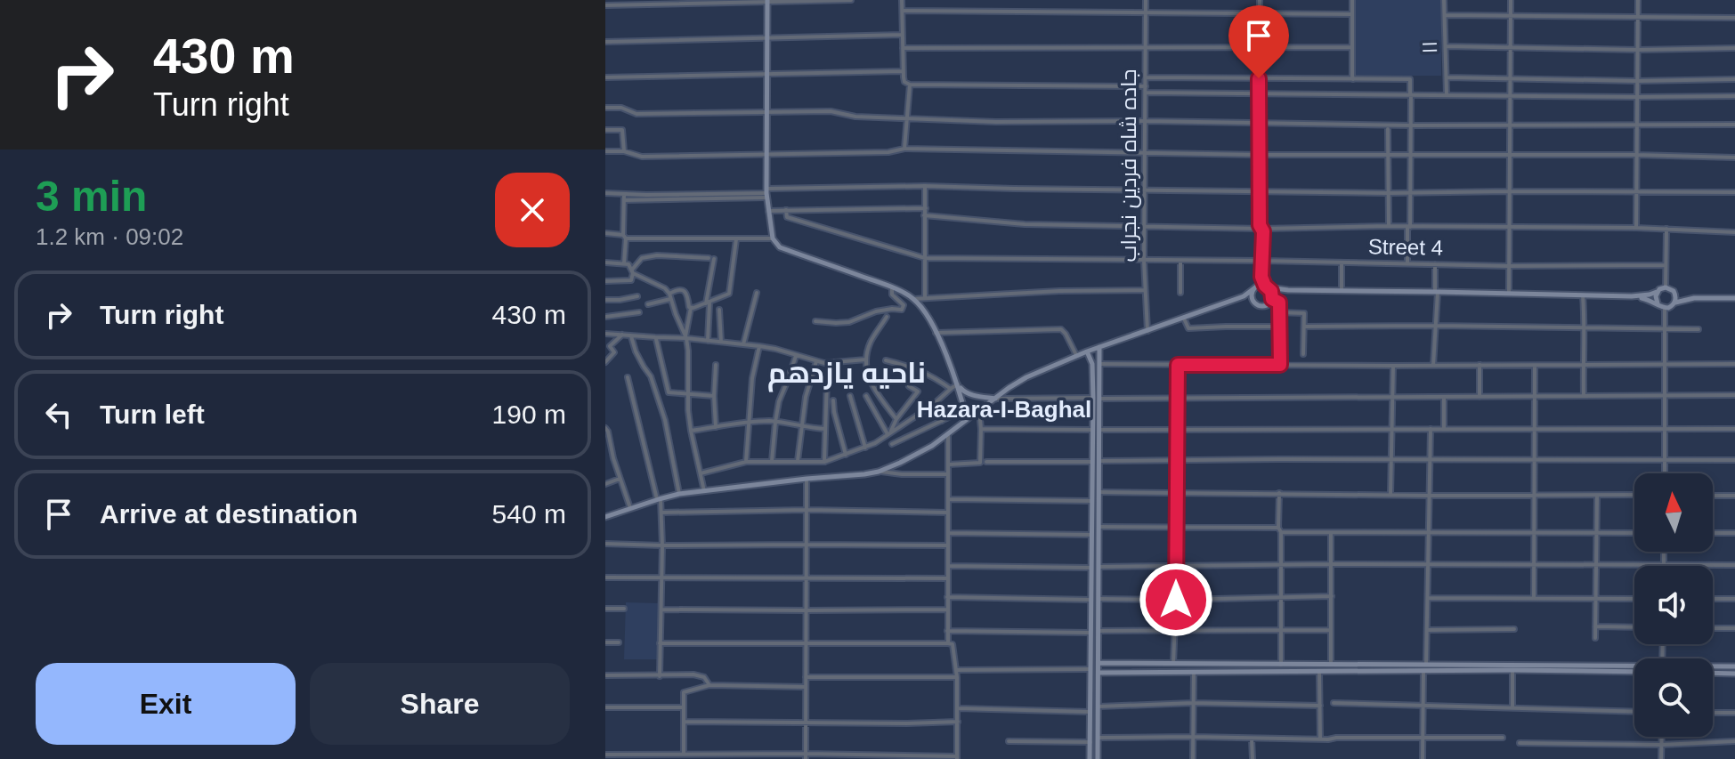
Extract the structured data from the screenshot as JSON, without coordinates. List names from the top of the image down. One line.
{"streets":{"street":["۱۱","جاده شاه فردین نجراب","Street 4"]},"crossings":[["جاده شاه فردین نجراب","Street 4"]],"districts":["ناحیه یازدهم","Hazara-I-Baghal"],"north":"top","page":{"turn":["430 m","Turn right"],"heading":["3 min","1.2 km · 09:02"],"list":[{"name":"Turn right","value":"430 m"},{"name":"Turn left","value":"190 m"},{"name":"Arrive at destination","value":"540 m"}],"buttons":["Exit","Share"]}}
